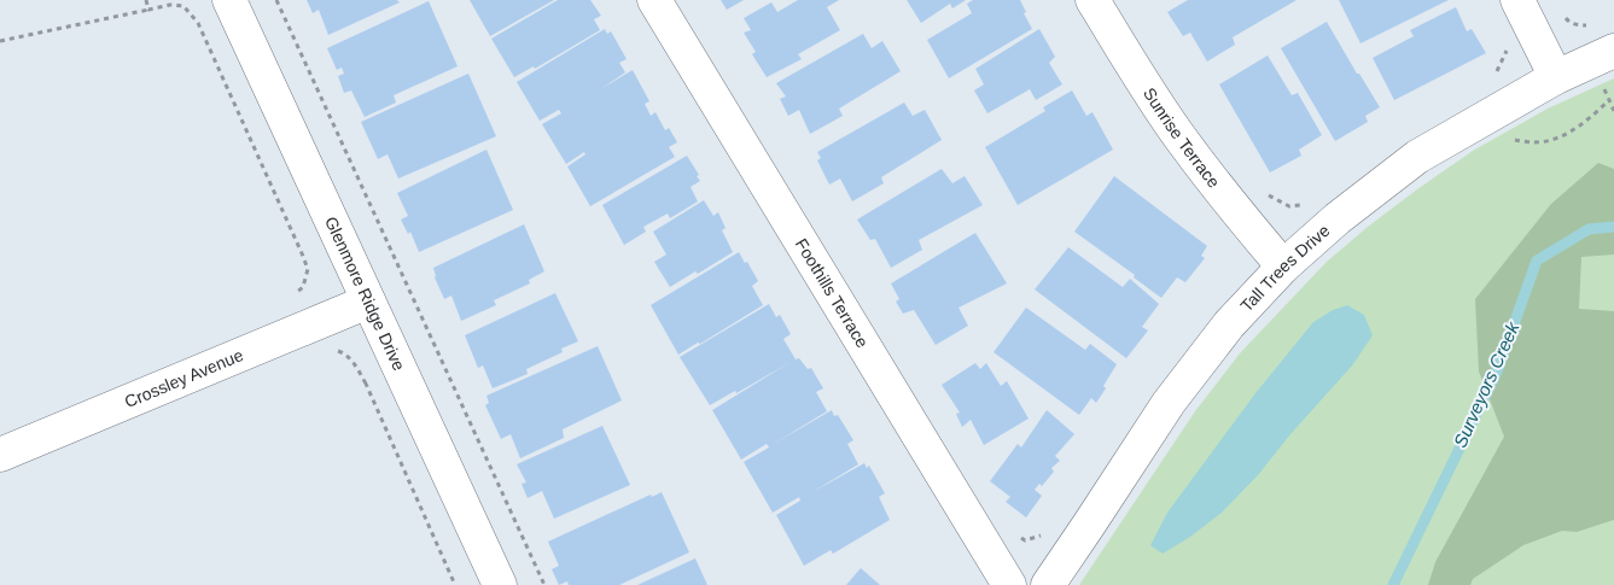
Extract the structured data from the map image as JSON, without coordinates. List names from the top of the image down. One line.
{"streets":{"street":["Sunrise Terrace","Tall Trees Drive","Glenmore Ridge Drive","Foothills Terrace","Crossley Avenue"]},"crossings":[["Sunrise Terrace","Tall Trees Drive"],["Glenmore Ridge Drive","Crossley Avenue"]],"water":["Surveyors Creek"]}
